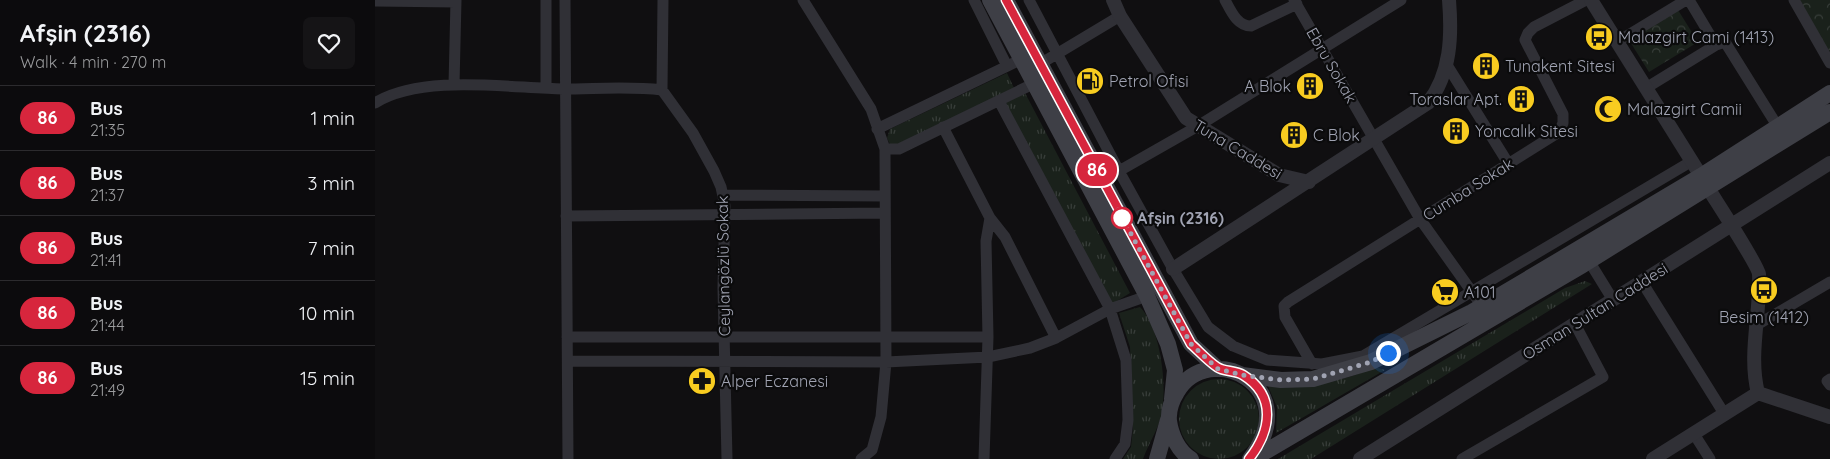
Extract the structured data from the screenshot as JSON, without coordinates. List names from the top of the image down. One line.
{"streets":{"street":["Ebru Sokak","Tuna Caddesi","Cumba Sokak","Ceylangözlü Sokak","Osman Sultan Caddesi"]},"crossings":[["Ebru Sokak","Tuna Caddesi"],["Ebru Sokak","Cumba Sokak"]],"places":{"bus stop":["Malazgirt Cami (1413)","Besim (1412)"],"building":["Tunakent Sitesi","A Blok","Toraslar Apt.","Yoncalık Sitesi","C Blok"],"fuel station":["Petrol Ofisi"],"mosque":["Malazgirt Camii"],"other":["Afşin (2316)"],"supermarket":["A101"],"pharmacy":["Alper Eczanesi"]},"lines":["bus line 86"],"page":{"heading":["Afşin (2316)","Walk · 4 min · 270 m"],"on_map":"86","list":[{"mark":"86","name":"Bus","note":"21:35","value":"1 min"},{"mark":"86","name":"Bus","note":"21:37","value":"3 min"},{"mark":"86","name":"Bus","note":"21:41","value":"7 min"},{"mark":"86","name":"Bus","note":"21:44","value":"10 min"},{"mark":"86","name":"Bus","note":"21:49","value":"15 min"}]}}
